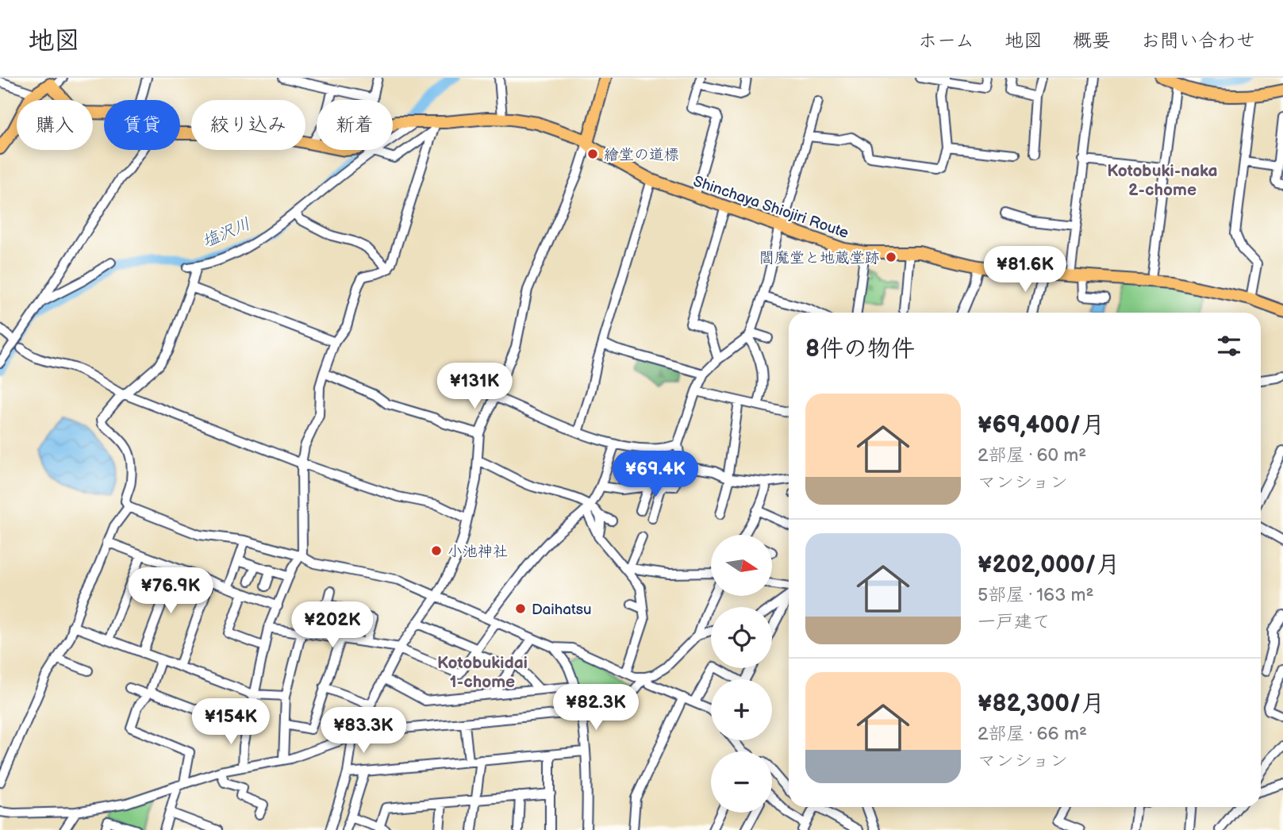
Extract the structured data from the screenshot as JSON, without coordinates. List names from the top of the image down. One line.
{"streets":{"main road":["Shinchaya Shiojiri Route"]},"districts":["Kotobuki-naka 2-chome","Kotobukidai 1-chome"],"water":["塩沢川"],"places":["繪堂の道標","閻魔堂と地蔵堂跡","小池神社","Daihatsu"],"north":"right","page":{"header":"地図","nav":["ホーム","地図","概要","お問い合わせ"],"chip":["購入","賃貸","絞り込み","新着"],"price":["¥81.6K","¥131K","¥69.4K","¥76.9K","¥202K","¥82.3K","¥154K","¥83.3K"],"heading":"8件の物件","list":[{"name":"¥69,400/月","note":"2部屋 · 60 m² · マンション"},{"name":"¥202,000/月","note":"5部屋 · 163 m² · 一戸建て"},{"name":"¥82,300/月","note":"2部屋 · 66 m² · マンション"}],"map_buttons":["+","−"]}}
